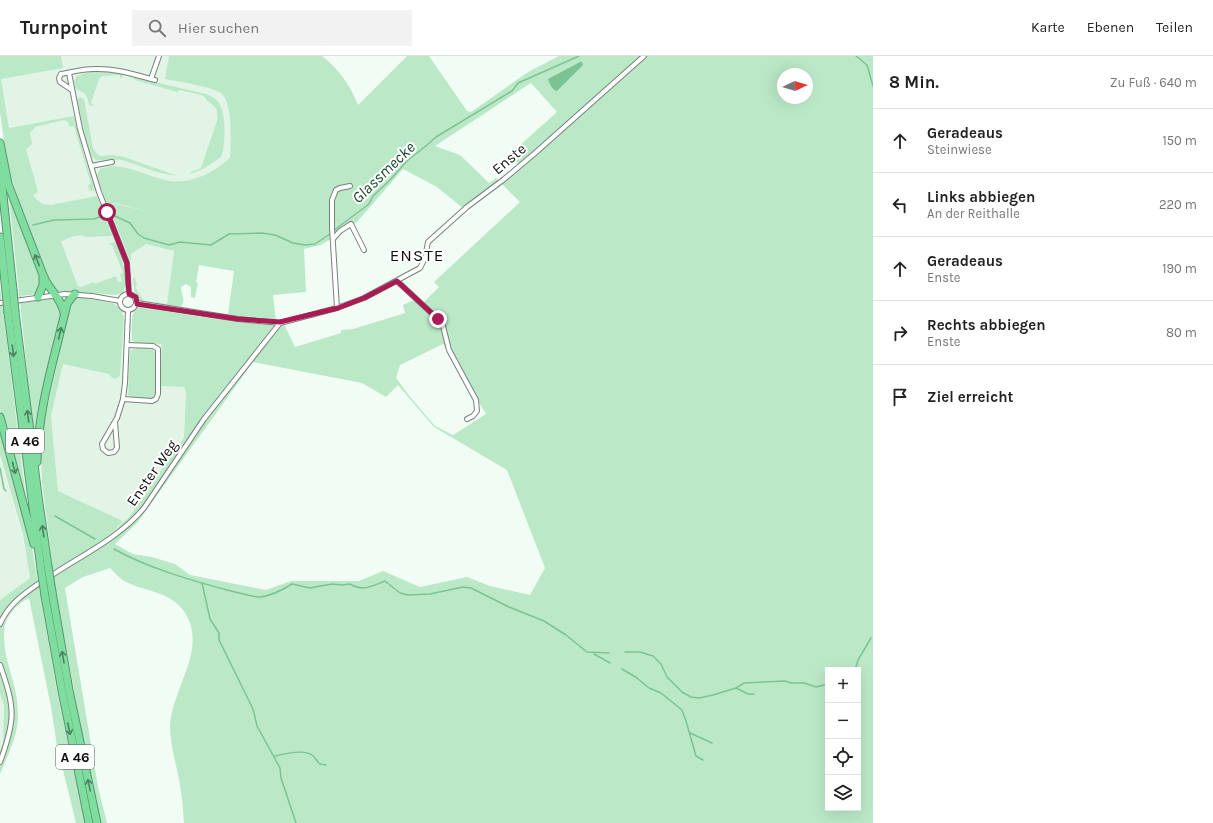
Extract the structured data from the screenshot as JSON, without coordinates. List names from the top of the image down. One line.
{"streets":{"highway":["A 46"],"street":["Enste","Enster Weg"]},"crossings":[["Enste","Enster Weg"]],"districts":["ENSTE"],"water":["Glassmecke"],"north":"right","page":{"header":"Turnpoint","search":"Hier suchen","nav":["Karte","Ebenen","Teilen"],"heading":["8 Min.","Zu Fuß · 640 m"],"list":[["Geradeaus","Steinwiese","150 m"],["Links abbiegen","An der Reithalle","220 m"],["Geradeaus","Enste","190 m"],["Rechts abbiegen","Enste","80 m"],"Ziel erreicht"],"map_buttons":["+","−"]}}
